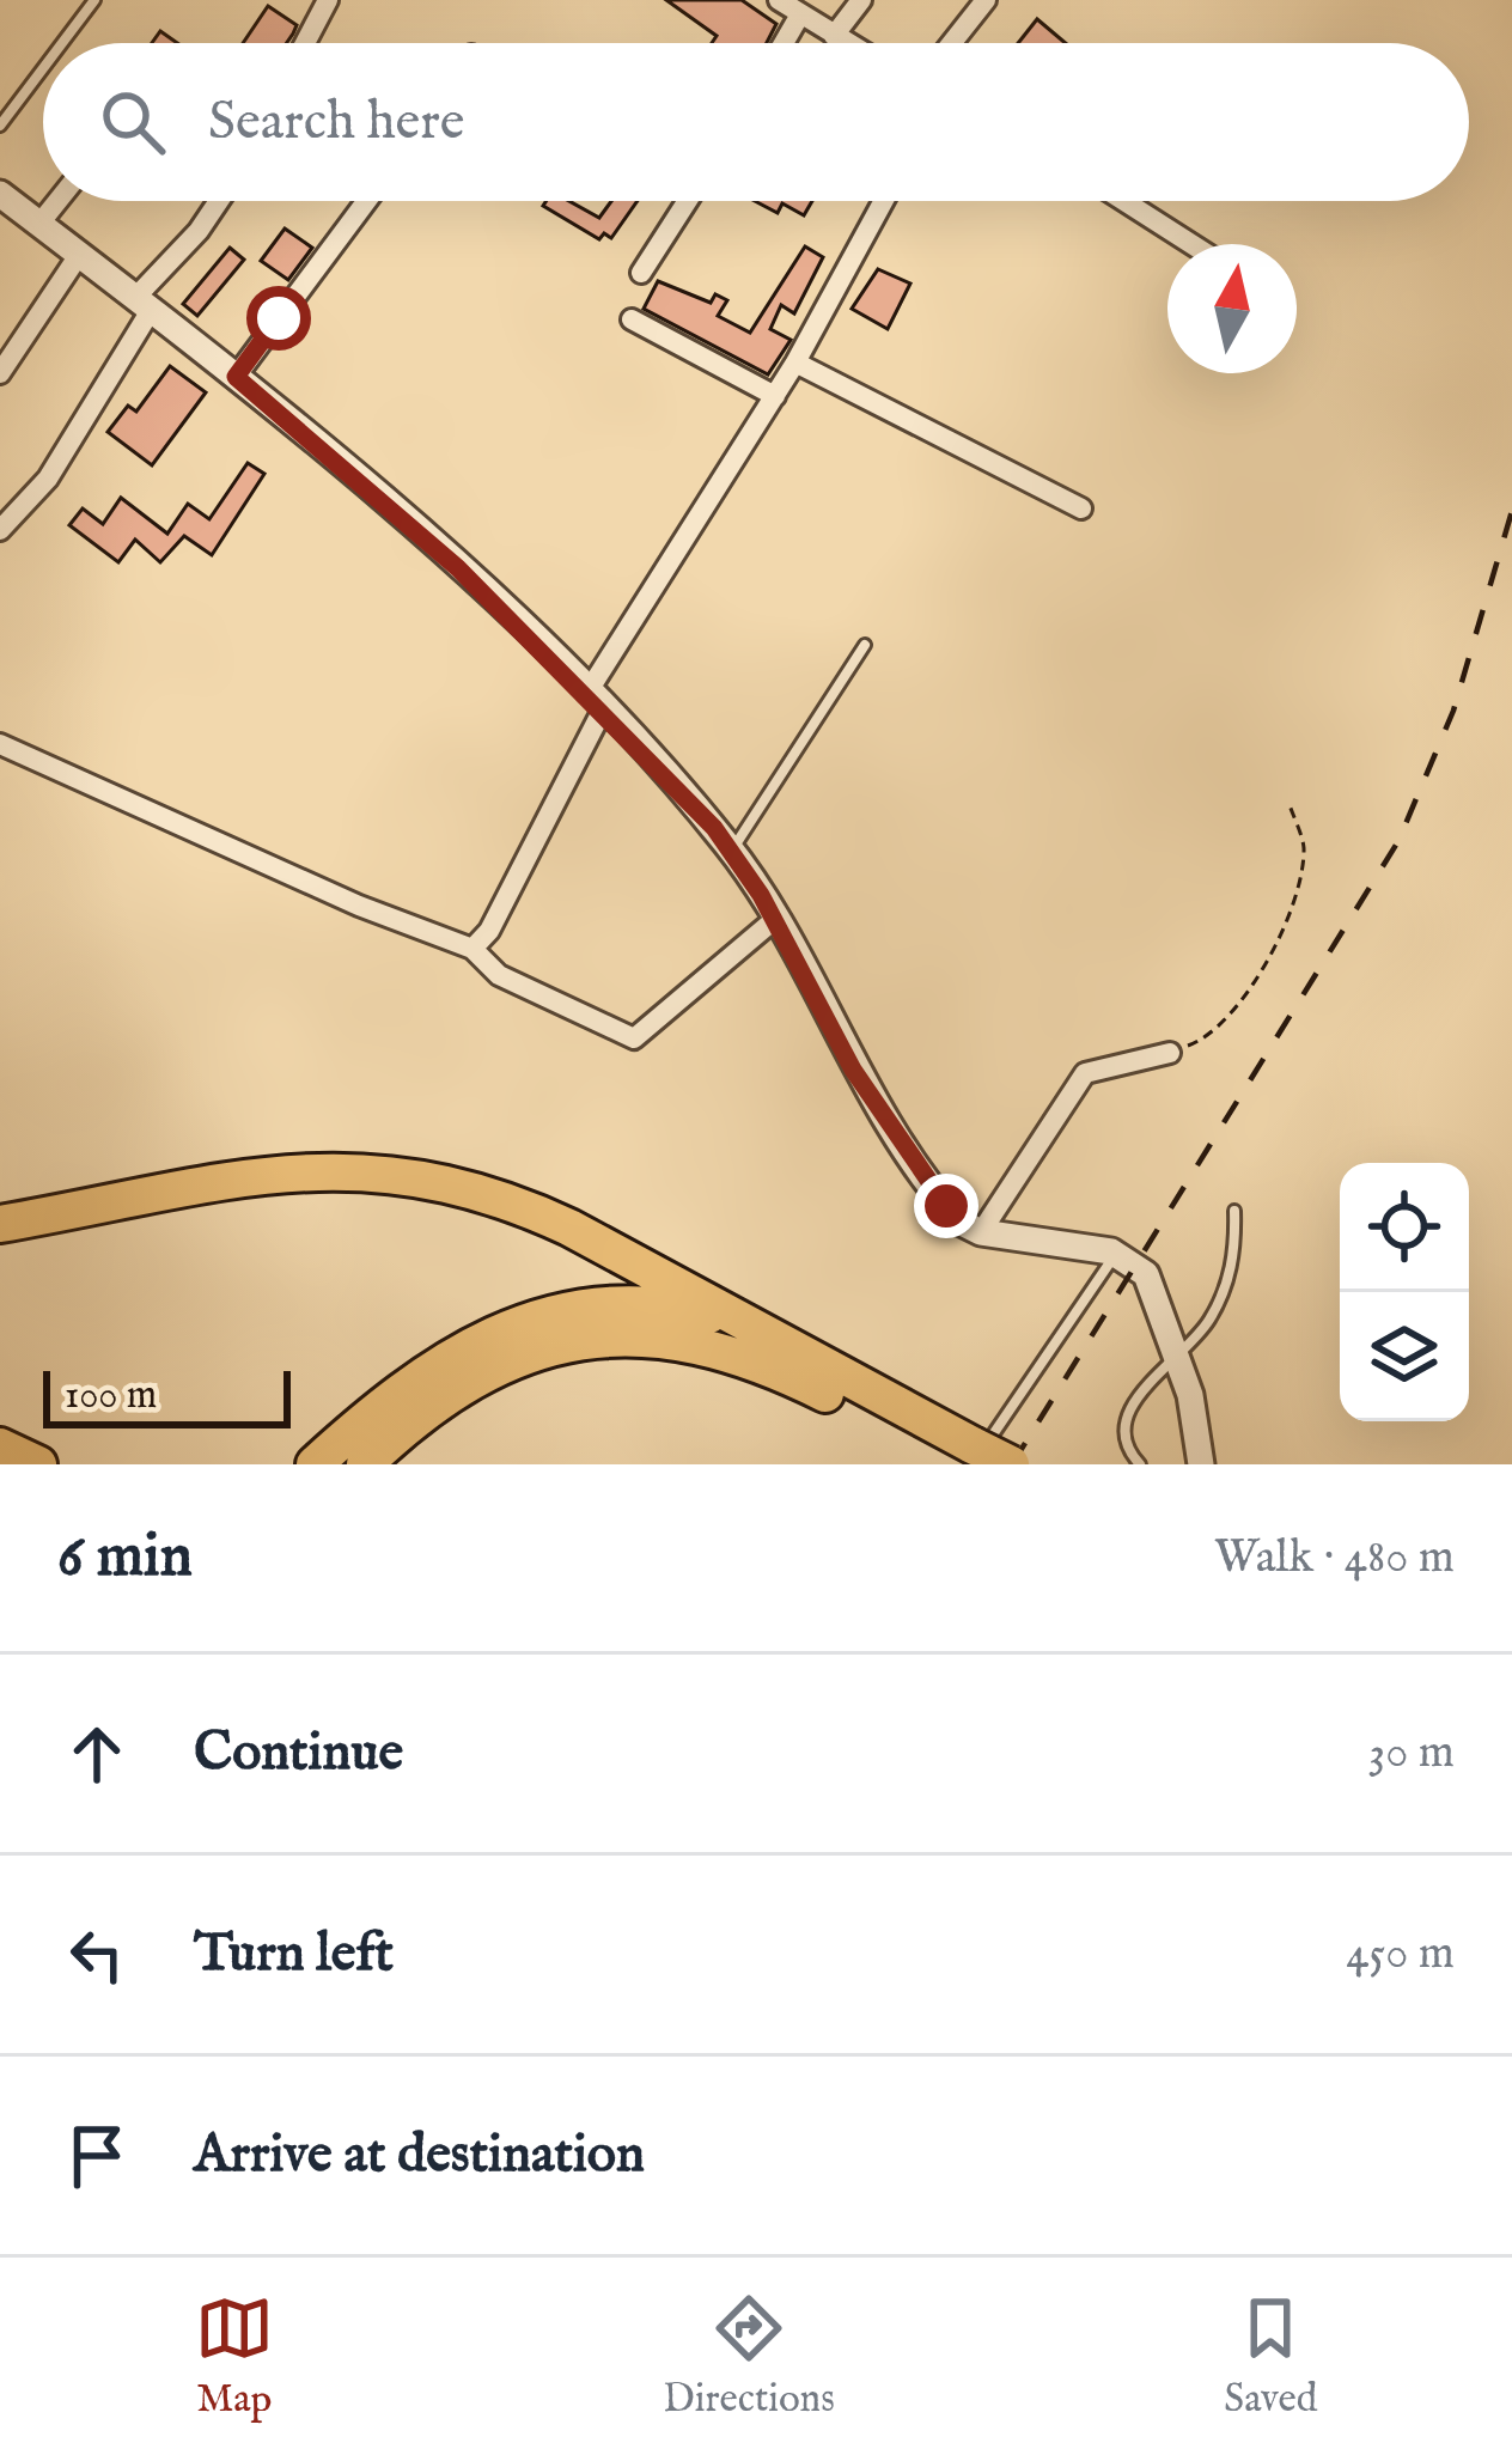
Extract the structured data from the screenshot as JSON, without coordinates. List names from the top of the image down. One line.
{"scale_bar":"100 m","north":"top","page":{"search":"Search here","scale":"100 m","heading":["6 min","Walk · 480 m"],"list":[["Continue","30 m"],["Turn left","450 m"],"Arrive at destination"],"nav":["Map","Directions","Saved"]}}
